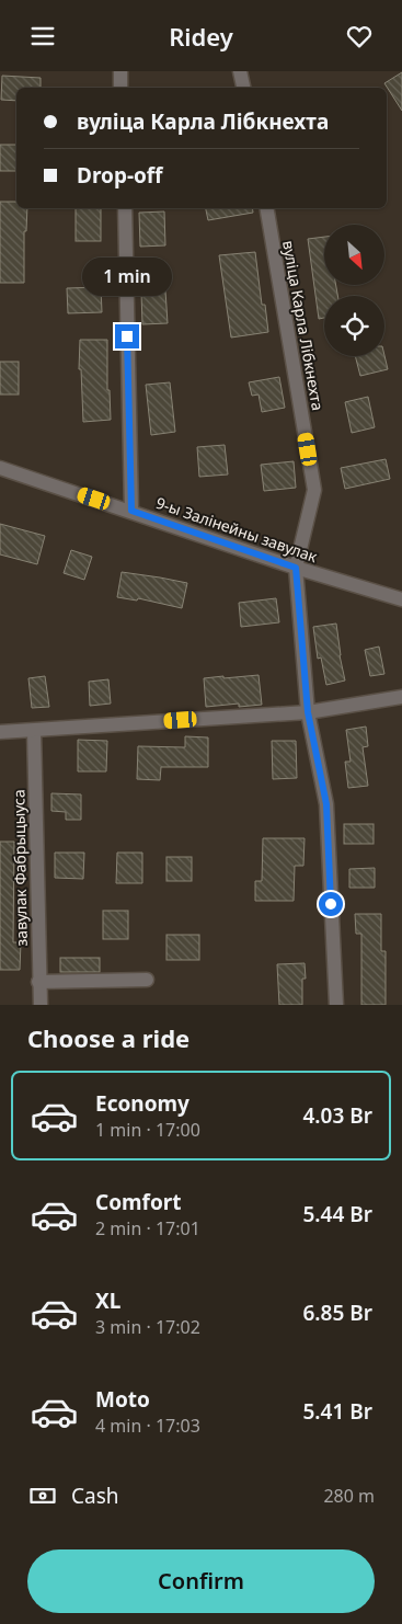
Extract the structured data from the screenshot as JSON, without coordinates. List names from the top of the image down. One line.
{"streets":{"street":["вуліца Карла Лібкнехта","9-ы Залінейны завулак","завулак Фабрыцыуса"]},"crossings":[["вуліца Карла Лібкнехта","9-ы Залінейны завулак"]],"north":"bottom right","page":{"header":"Ridey","banner":["вуліца Карла Лібкнехта","Drop-off"],"bubble":"1 min","heading":"Choose a ride","list":[{"name":"Economy","note":"1 min · 17:00","value":"4.03 Br"},{"name":"Comfort","note":"2 min · 17:01","value":"5.44 Br"},{"name":"XL","note":"3 min · 17:02","value":"6.85 Br"},{"name":"Moto","note":"4 min · 17:03","value":"5.41 Br"}],"pay":["Cash","280 m"],"buttons":"Confirm"}}
